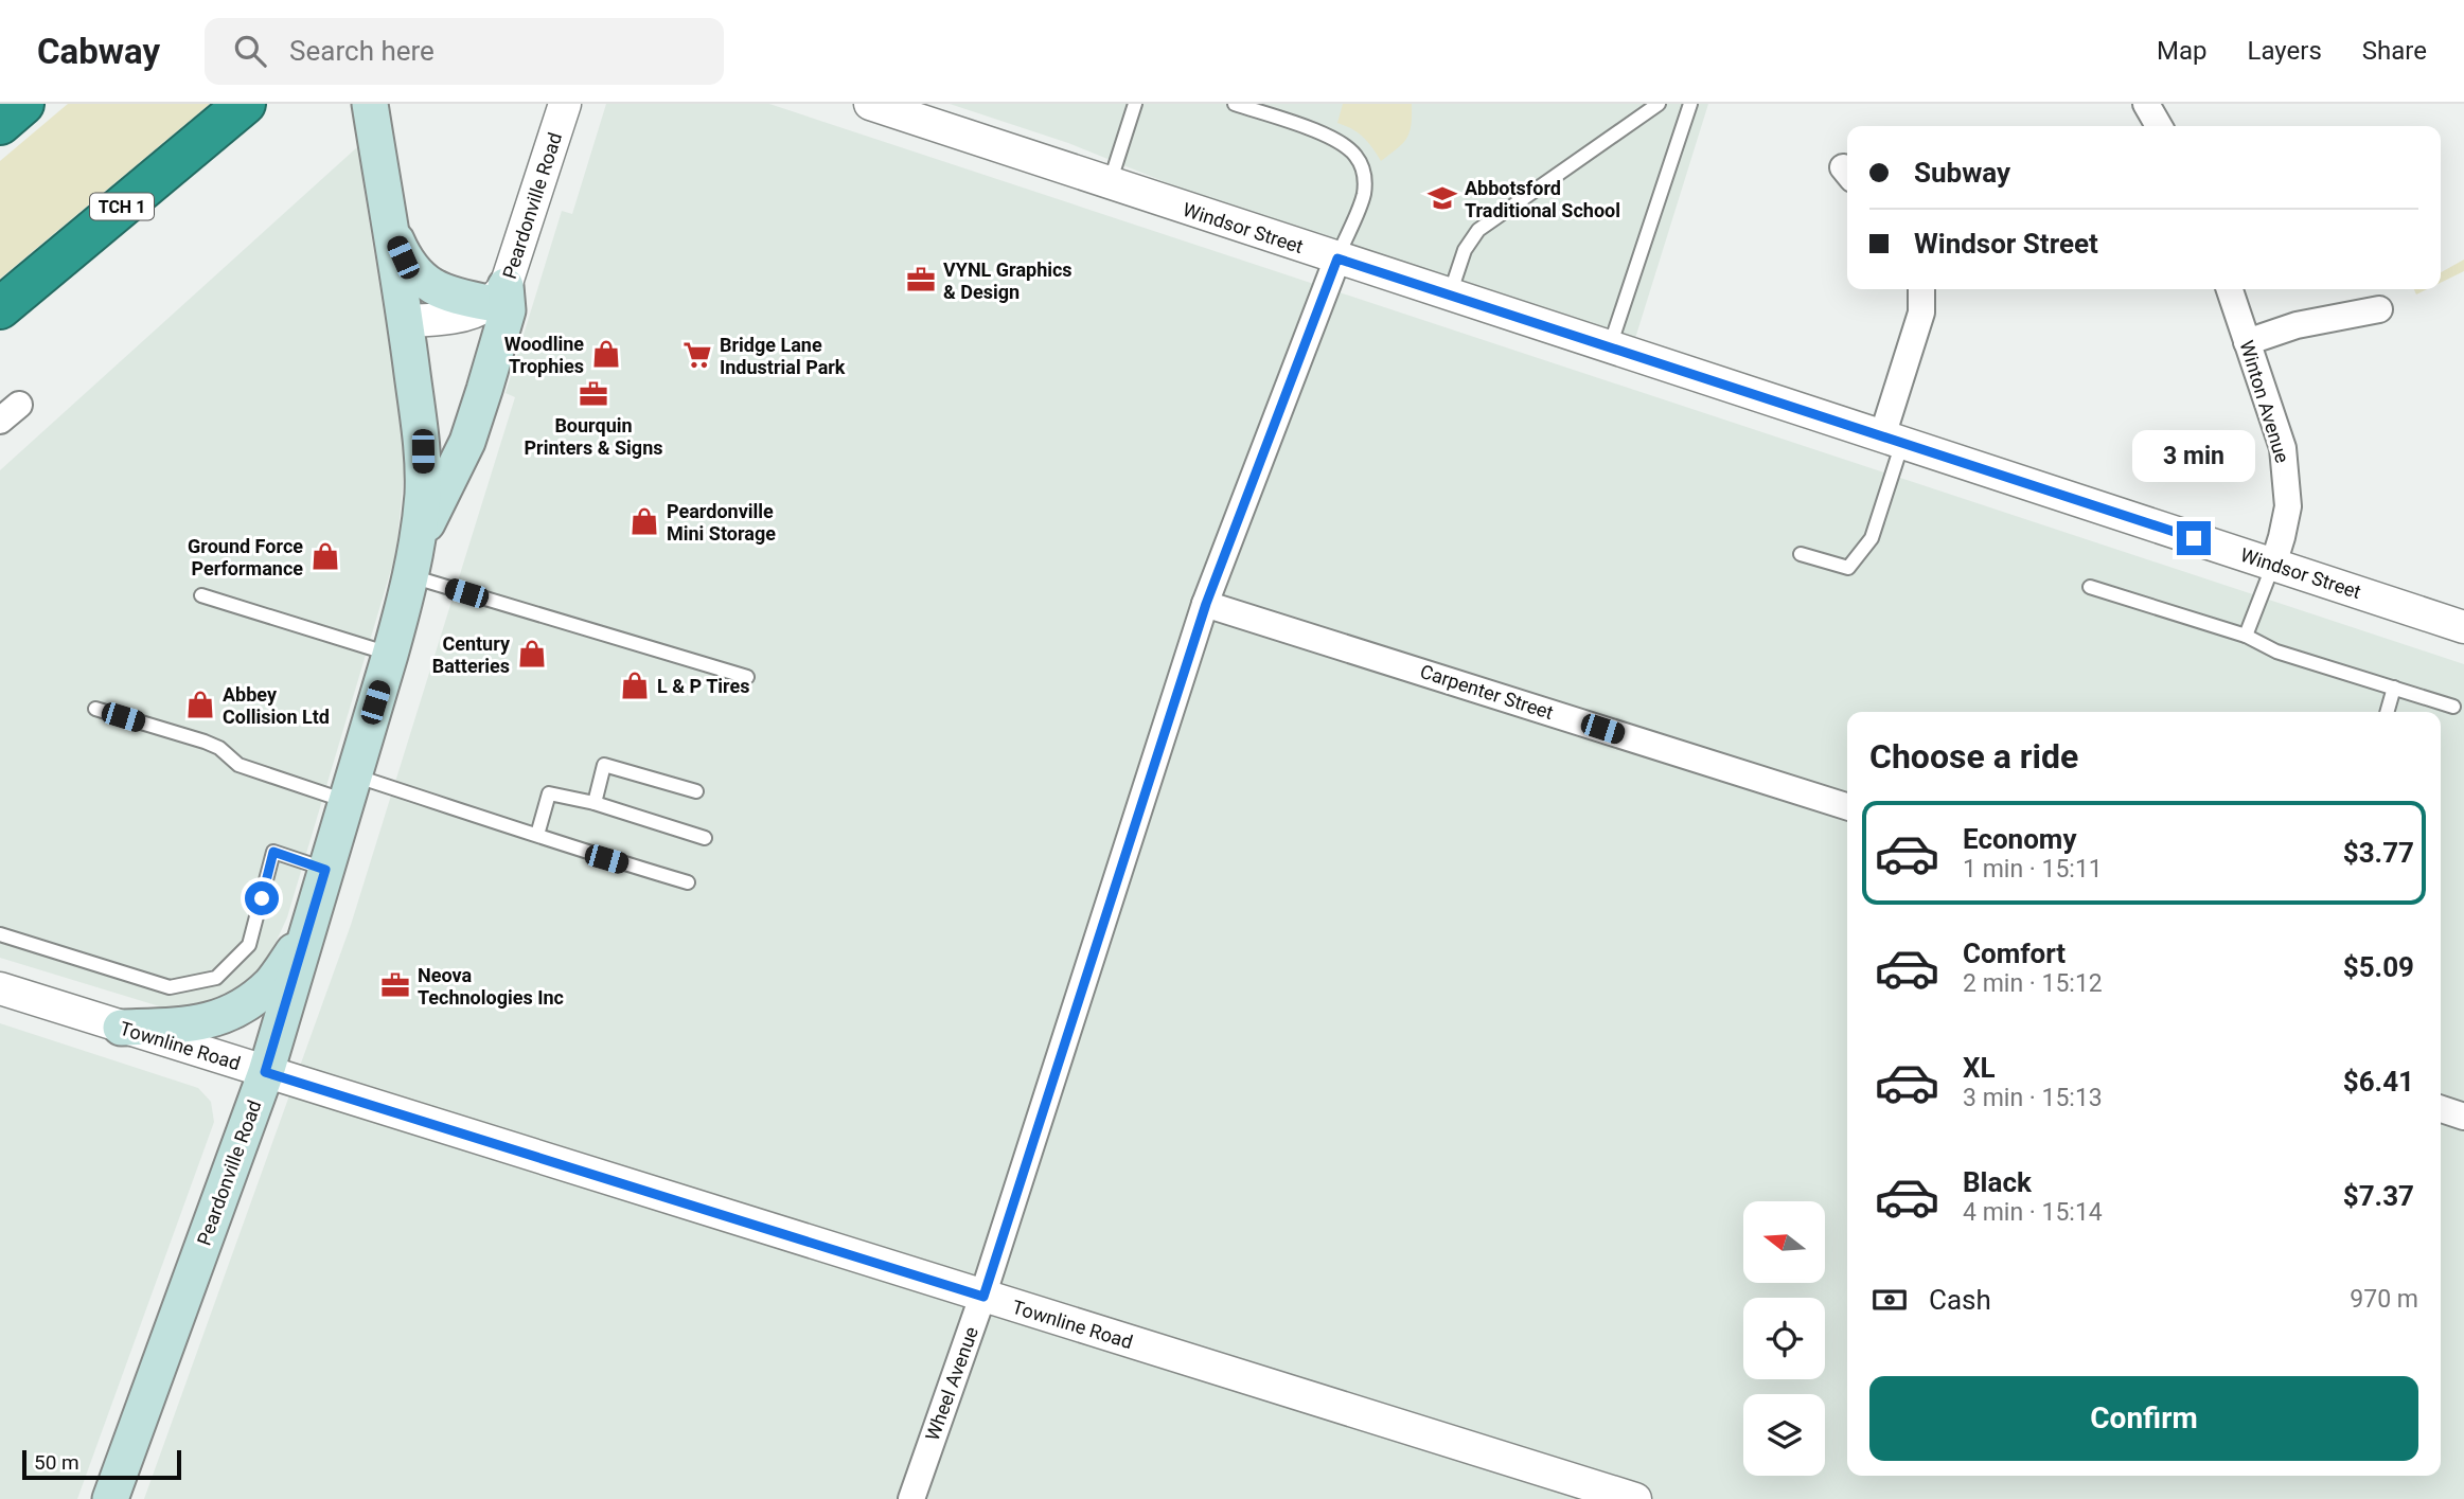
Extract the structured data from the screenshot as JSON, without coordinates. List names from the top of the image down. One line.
{"streets":{"highway":["TCH 1"],"main road":["Peardonville Road"],"street":["Windsor Street","Winton Avenue","Carpenter Street","Townline Road","Wheel Avenue"]},"crossings":[["Peardonville Road","Townline Road"],["Windsor Street","Winton Avenue"],["Windsor Street","Wheel Avenue"],["Carpenter Street","Wheel Avenue"],["Townline Road","Wheel Avenue"]],"places":{"school or university":["Abbotsford Traditional School"],"office":["VYNL Graphics & Design","Bourquin Printers & Signs","Neova Technologies Inc"],"shop":["Woodline Trophies","Peardonville Mini Storage","Ground Force Performance","Century Batteries","L & P Tires","Abbey Collision Ltd"],"supermarket":["Bridge Lane Industrial Park"]},"scale_bar":"50 m","north":"left","page":{"header":"Cabway","search":"Search here","nav":["Map","Layers","Share"],"banner":["Subway","Windsor Street"],"bubble":"3 min","heading":"Choose a ride","list":[{"name":"Economy","note":"1 min · 15:11","value":"$3.77"},{"name":"Comfort","note":"2 min · 15:12","value":"$5.09"},{"name":"XL","note":"3 min · 15:13","value":"$6.41"},{"name":"Black","note":"4 min · 15:14","value":"$7.37"}],"pay":["Cash","970 m"],"buttons":"Confirm","scale":"50 m"}}
